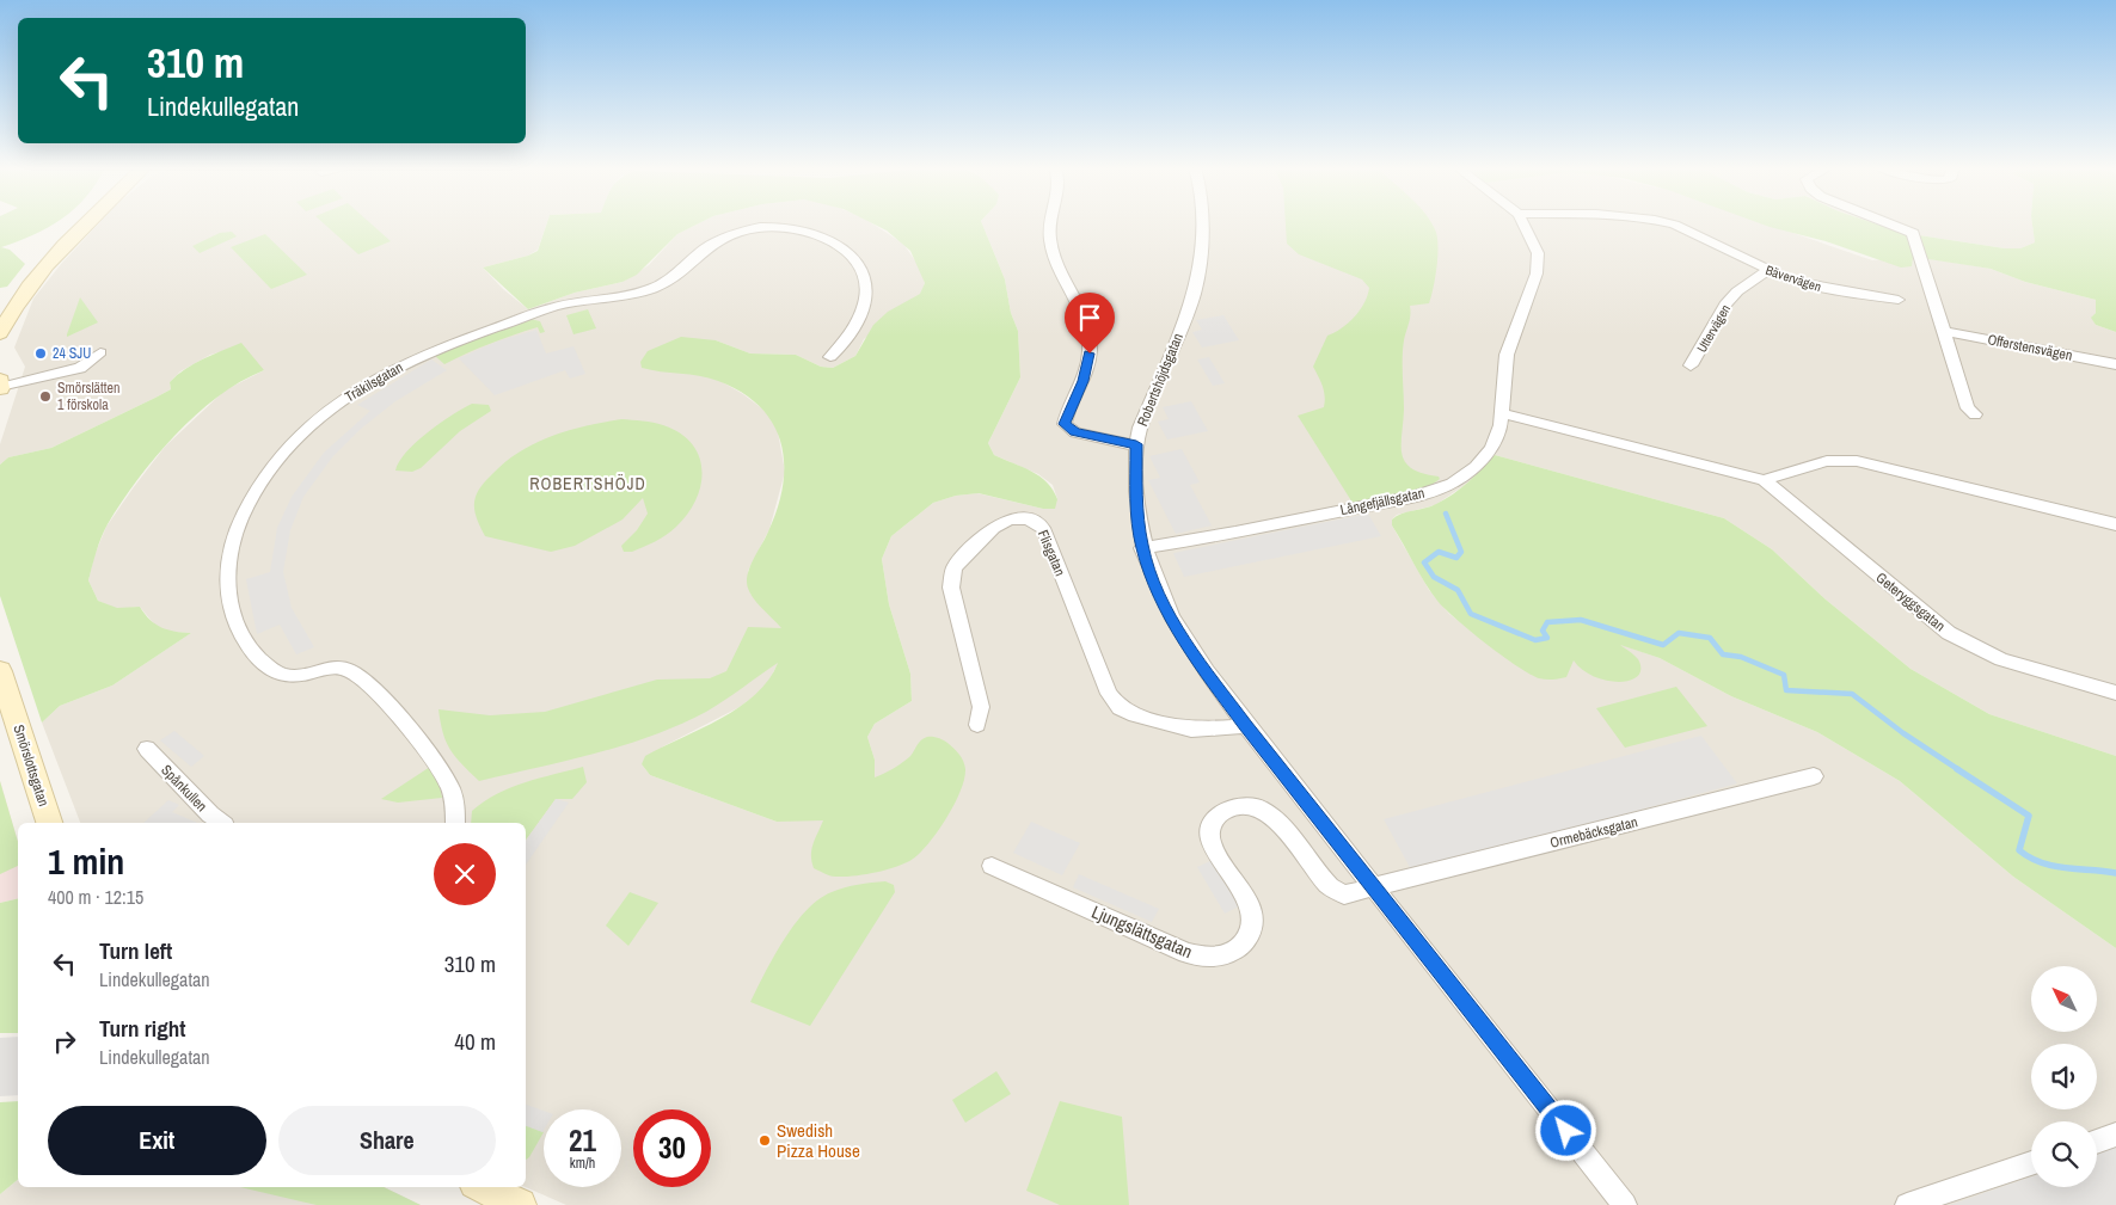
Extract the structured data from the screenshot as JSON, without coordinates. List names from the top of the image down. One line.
{"streets":{"street":["Bävervägen","Uttervägen","Offerstensvägen","Robertshöjdsgatan","Träkilsgatan","Långefjällsgatan","Flisgatan","Geteryggsgatan","Smörslottsgatan","Spånkullen","Ormebäcksgatan","Ljungslättsgatan"]},"crossings":[["Bävervägen","Uttervägen"],["Robertshöjdsgatan","Långefjällsgatan"],["Robertshöjdsgatan","Flisgatan"],["Robertshöjdsgatan","Ormebäcksgatan"],["Robertshöjdsgatan","Ljungslättsgatan"],["Långefjällsgatan","Geteryggsgatan"],["Ormebäcksgatan","Ljungslättsgatan"]],"districts":["ROBERTSHÖJD"],"places":["24 SJU","Smörslätten 1 förskola","Swedish Pizza House"],"north":"top left","page":{"turn":["310 m","Lindekullegatan"],"heading":["1 min","400 m · 12:15"],"list":[{"name":"Turn left","note":"Lindekullegatan","value":"310 m"},{"name":"Turn right","note":"Lindekullegatan","value":"40 m"}],"buttons":["Exit","Share"],"speed":"21 km/h","limit":"30"}}
